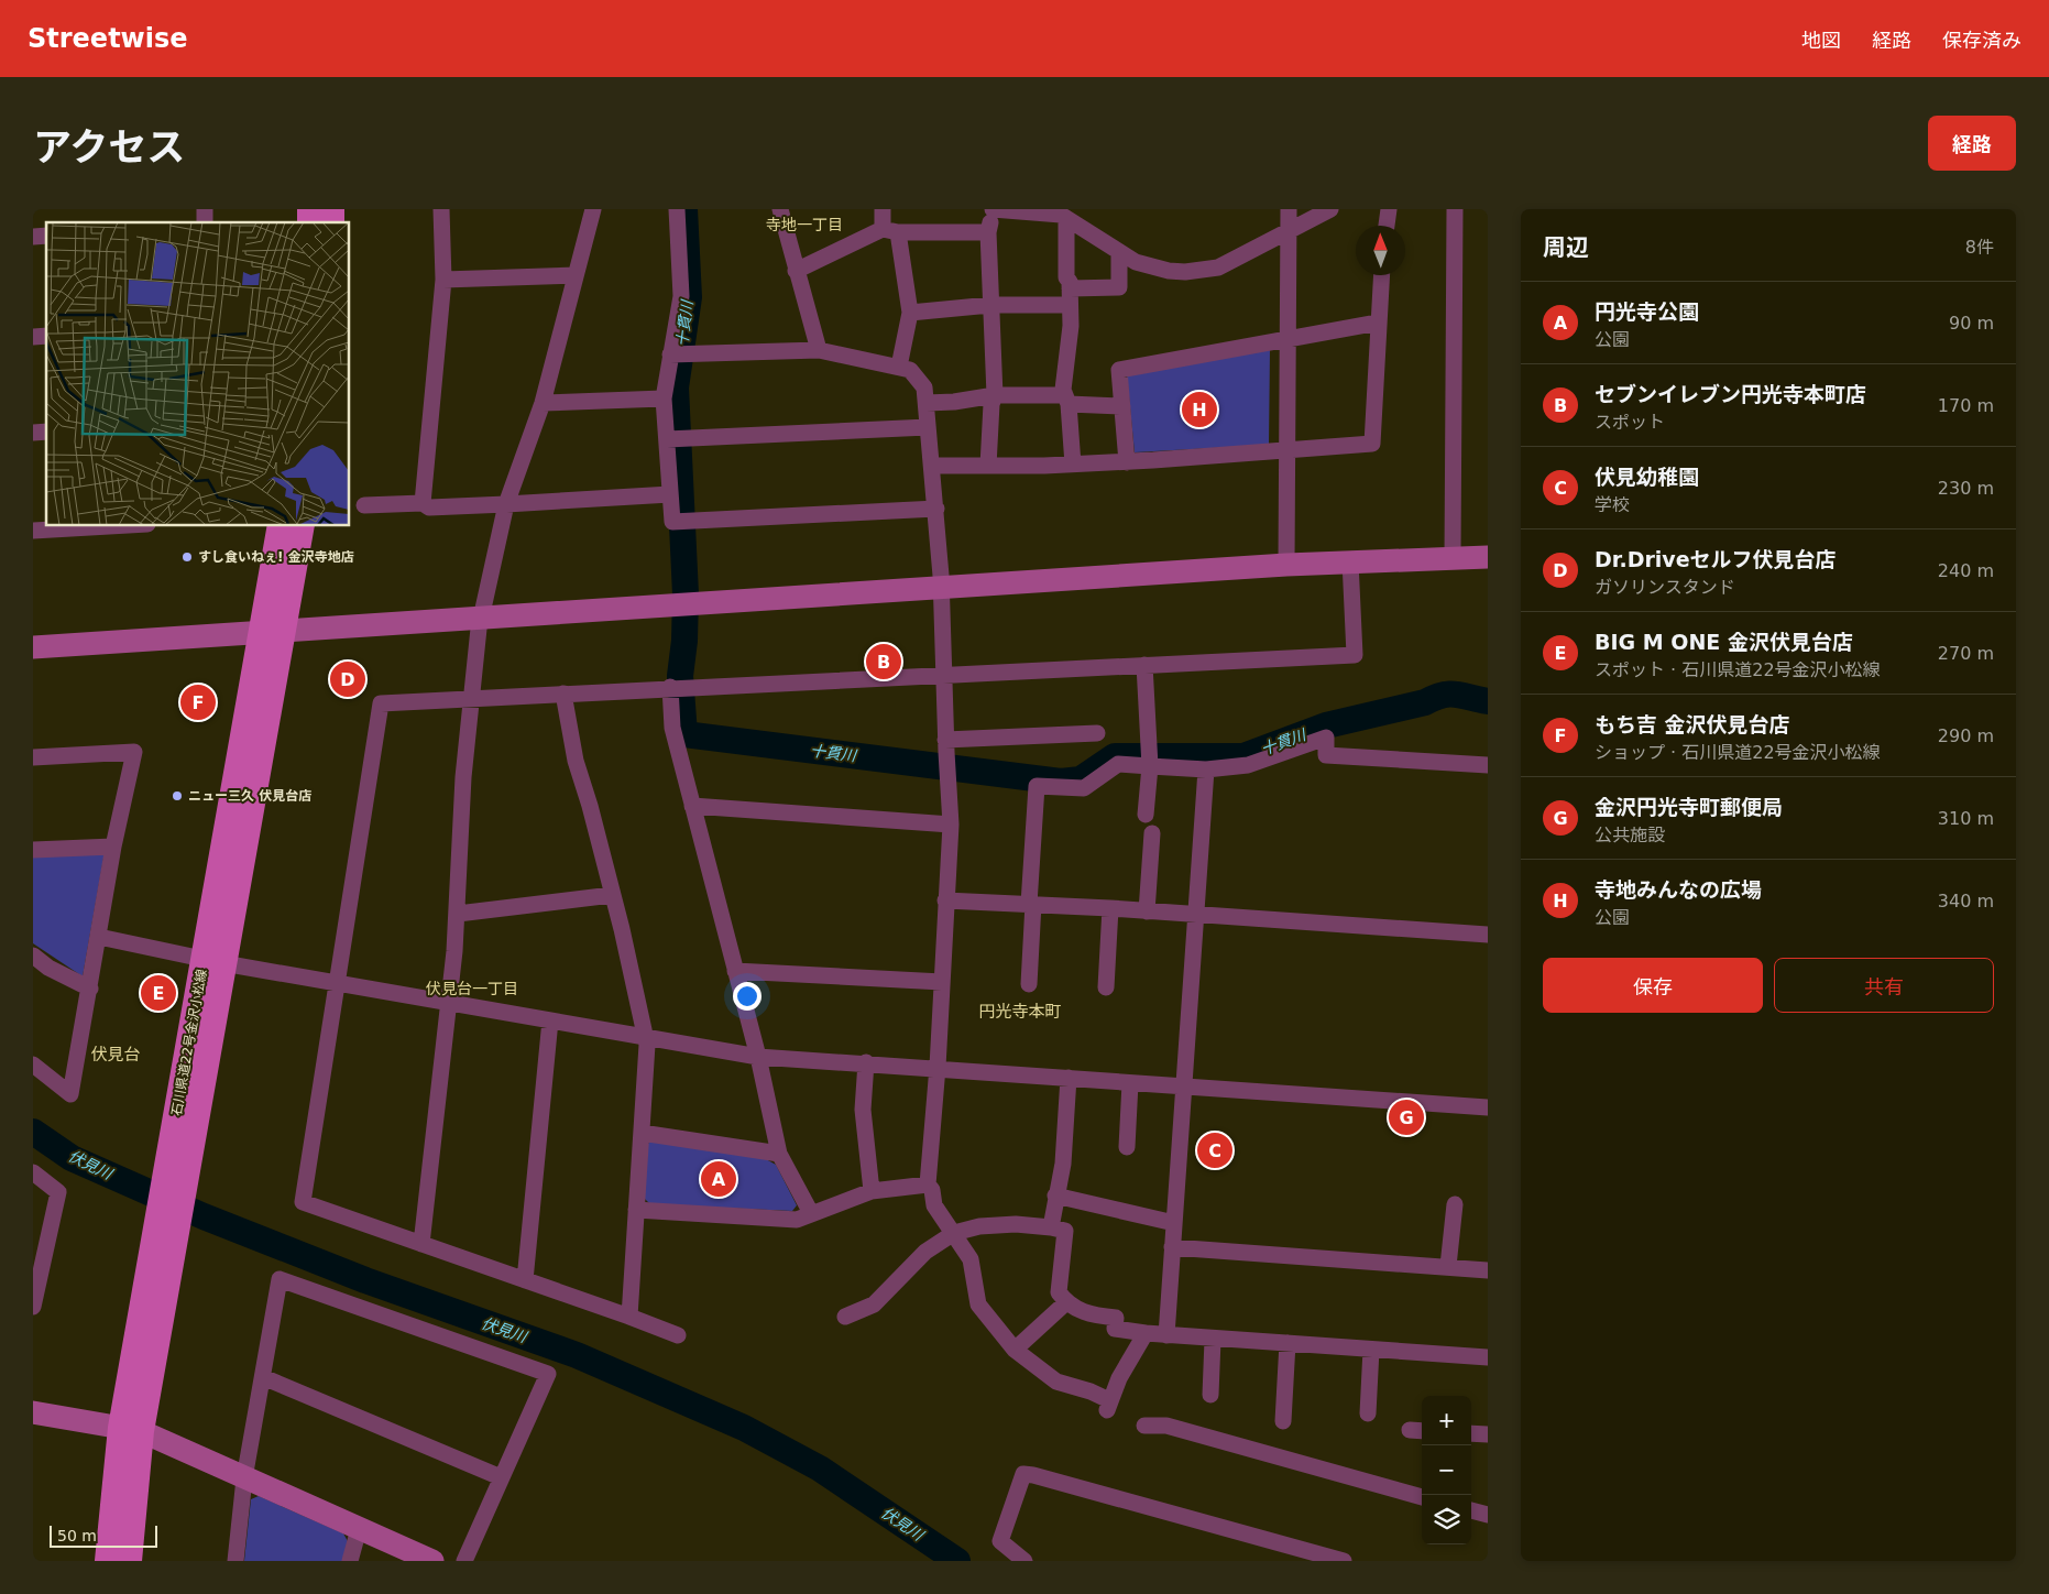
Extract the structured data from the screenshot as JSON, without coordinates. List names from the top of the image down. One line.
{"streets":{"main road":["石川県道22号金沢小松線"]},"districts":["寺地一丁目","伏見台一丁目","円光寺本町","伏見台"],"water":["十貫川","伏見川"],"places":["すし食いねぇ! 金沢寺地店","ニュー三久 伏見台店"],"scale_bar":"50 m","north":"top","page":{"header":"Streetwise","nav":["地図","経路","保存済み"],"title":"アクセス","buttons":["経路",["保存","共有"]],"heading":["周辺","8件"],"list":[{"mark":"A","name":"円光寺公園","note":"公園","value":"90 m"},{"mark":"B","name":"セブンイレブン円光寺本町店","note":"スポット","value":"170 m"},{"mark":"C","name":"伏見幼稚園","note":"学校","value":"230 m"},{"mark":"D","name":"Dr.Driveセルフ伏見台店","note":"ガソリンスタンド","value":"240 m"},{"mark":"E","name":"BIG M ONE 金沢伏見台店","note":"スポット · 石川県道22号金沢小松線","value":"270 m"},{"mark":"F","name":"もち吉 金沢伏見台店","note":"ショップ · 石川県道22号金沢小松線","value":"290 m"},{"mark":"G","name":"金沢円光寺町郵便局","note":"公共施設","value":"310 m"},{"mark":"H","name":"寺地みんなの広場","note":"公園","value":"340 m"}],"pins":["H","B","D","F","E","G","C","A"],"map_buttons":["+","−"],"scale":"50 m"}}
